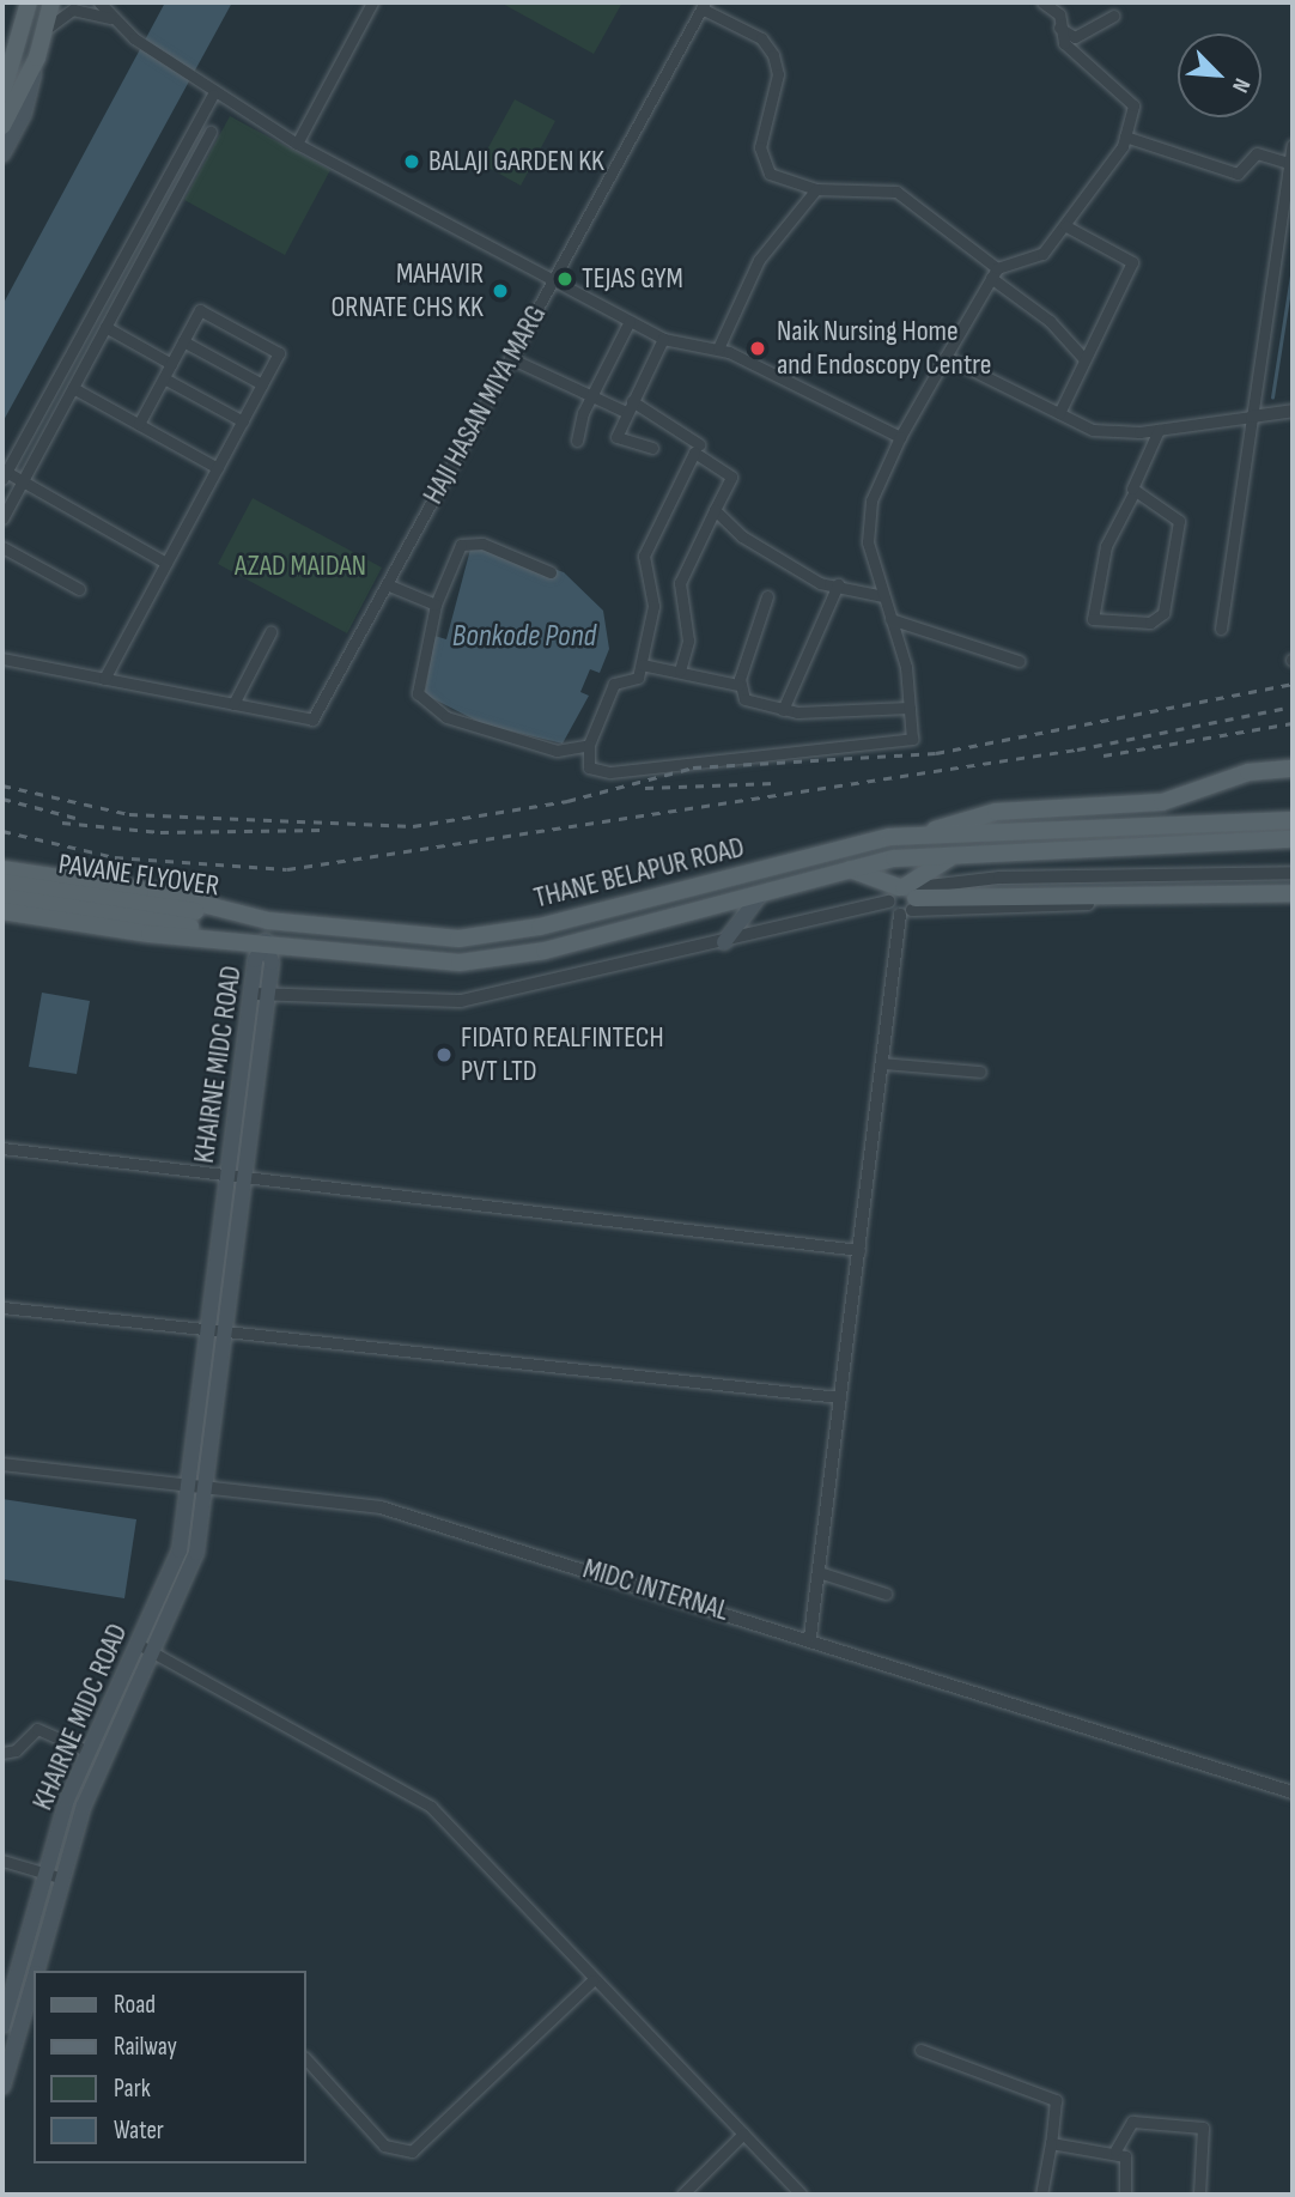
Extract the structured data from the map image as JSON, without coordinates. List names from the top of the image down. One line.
{"streets":{"main road":["THANE BELAPUR ROAD","PAVANE FLYOVER","KHAIRNE MIDC ROAD"],"street":["HAJI HASAN MIYA MARG","MIDC INTERNAL"]},"crossings":[["THANE BELAPUR ROAD","PAVANE FLYOVER"],["THANE BELAPUR ROAD","KHAIRNE MIDC ROAD"],["PAVANE FLYOVER","KHAIRNE MIDC ROAD"],["KHAIRNE MIDC ROAD","MIDC INTERNAL"]],"water":["Bonkode Pond"],"parks":["AZAD MAIDAN"],"places":["BALAJI GARDEN KK","TEJAS GYM","MAHAVIR ORNATE CHS KK","Naik Nursing Home and Endoscopy Centre","FIDATO REALFINTECH PVT LTD"],"legend":["Road","Railway","Park","Water"],"north":"bottom right"}
